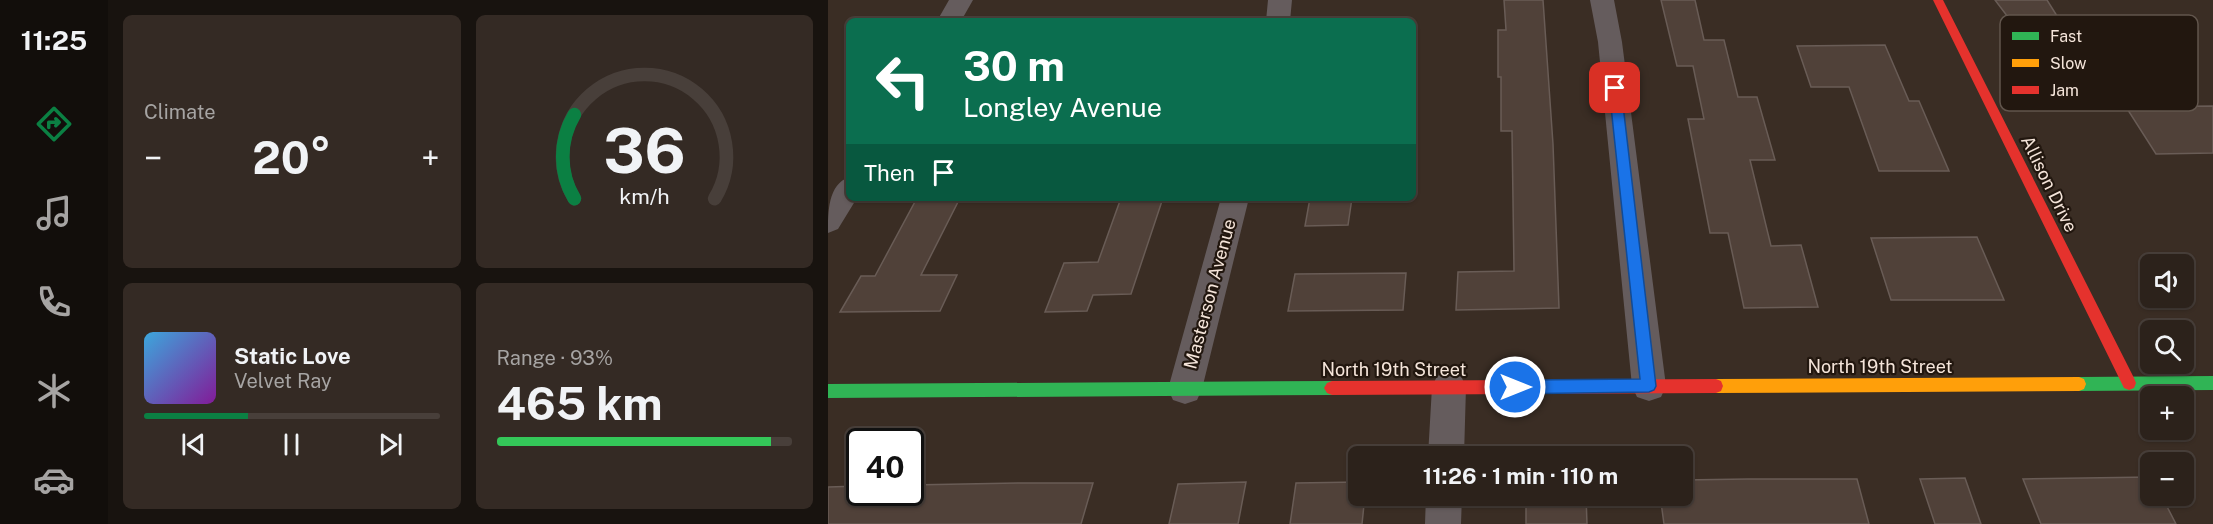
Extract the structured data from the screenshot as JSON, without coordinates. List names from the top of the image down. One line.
{"streets":{"street":["Allison Drive","Masterson Avenue","North 19th Street"]},"crossings":[["Allison Drive","North 19th Street"],["Masterson Avenue","North 19th Street"]],"legend":["Fast","Slow","Jam"],"page":{"tabs":"11:25","tile":["Climate",["Range · 93%","465 km"]],"turn":["30 m","Longley Avenue"],"heat":["−","20°","+"],"then":"Then","map_buttons":["+","−"],"song":["Static Love","Velvet Ray"],"limit":"40","trip":"11:26 · 1 min · 110 m","gauge":["36","km/h"]}}
